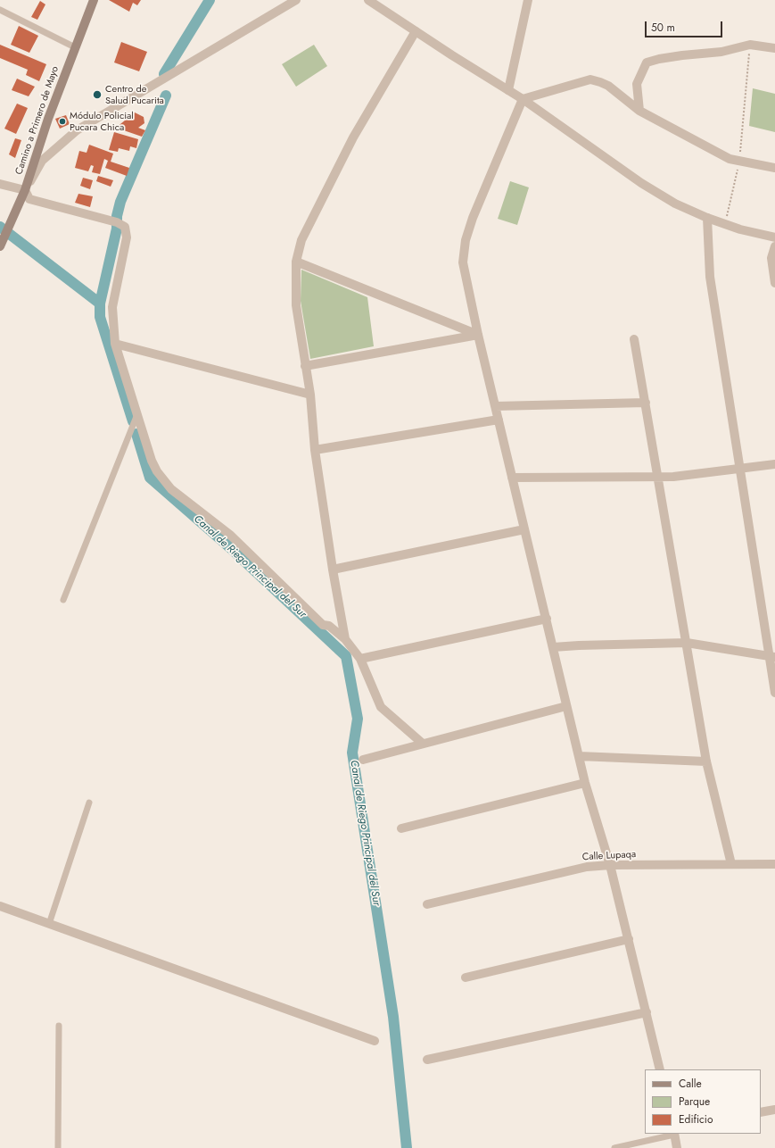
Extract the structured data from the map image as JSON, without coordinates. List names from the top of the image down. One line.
{"streets":{"main road":["Camino a Primero de Mayo"],"street":["Calle Lupaqa"]},"water":["Canal de Riego Principal del Sur"],"places":["Centro de Salud Pucarita","Módulo Policial Pucara Chica"],"legend":["Calle","Parque","Edificio"],"scale_bar":"50 m"}
